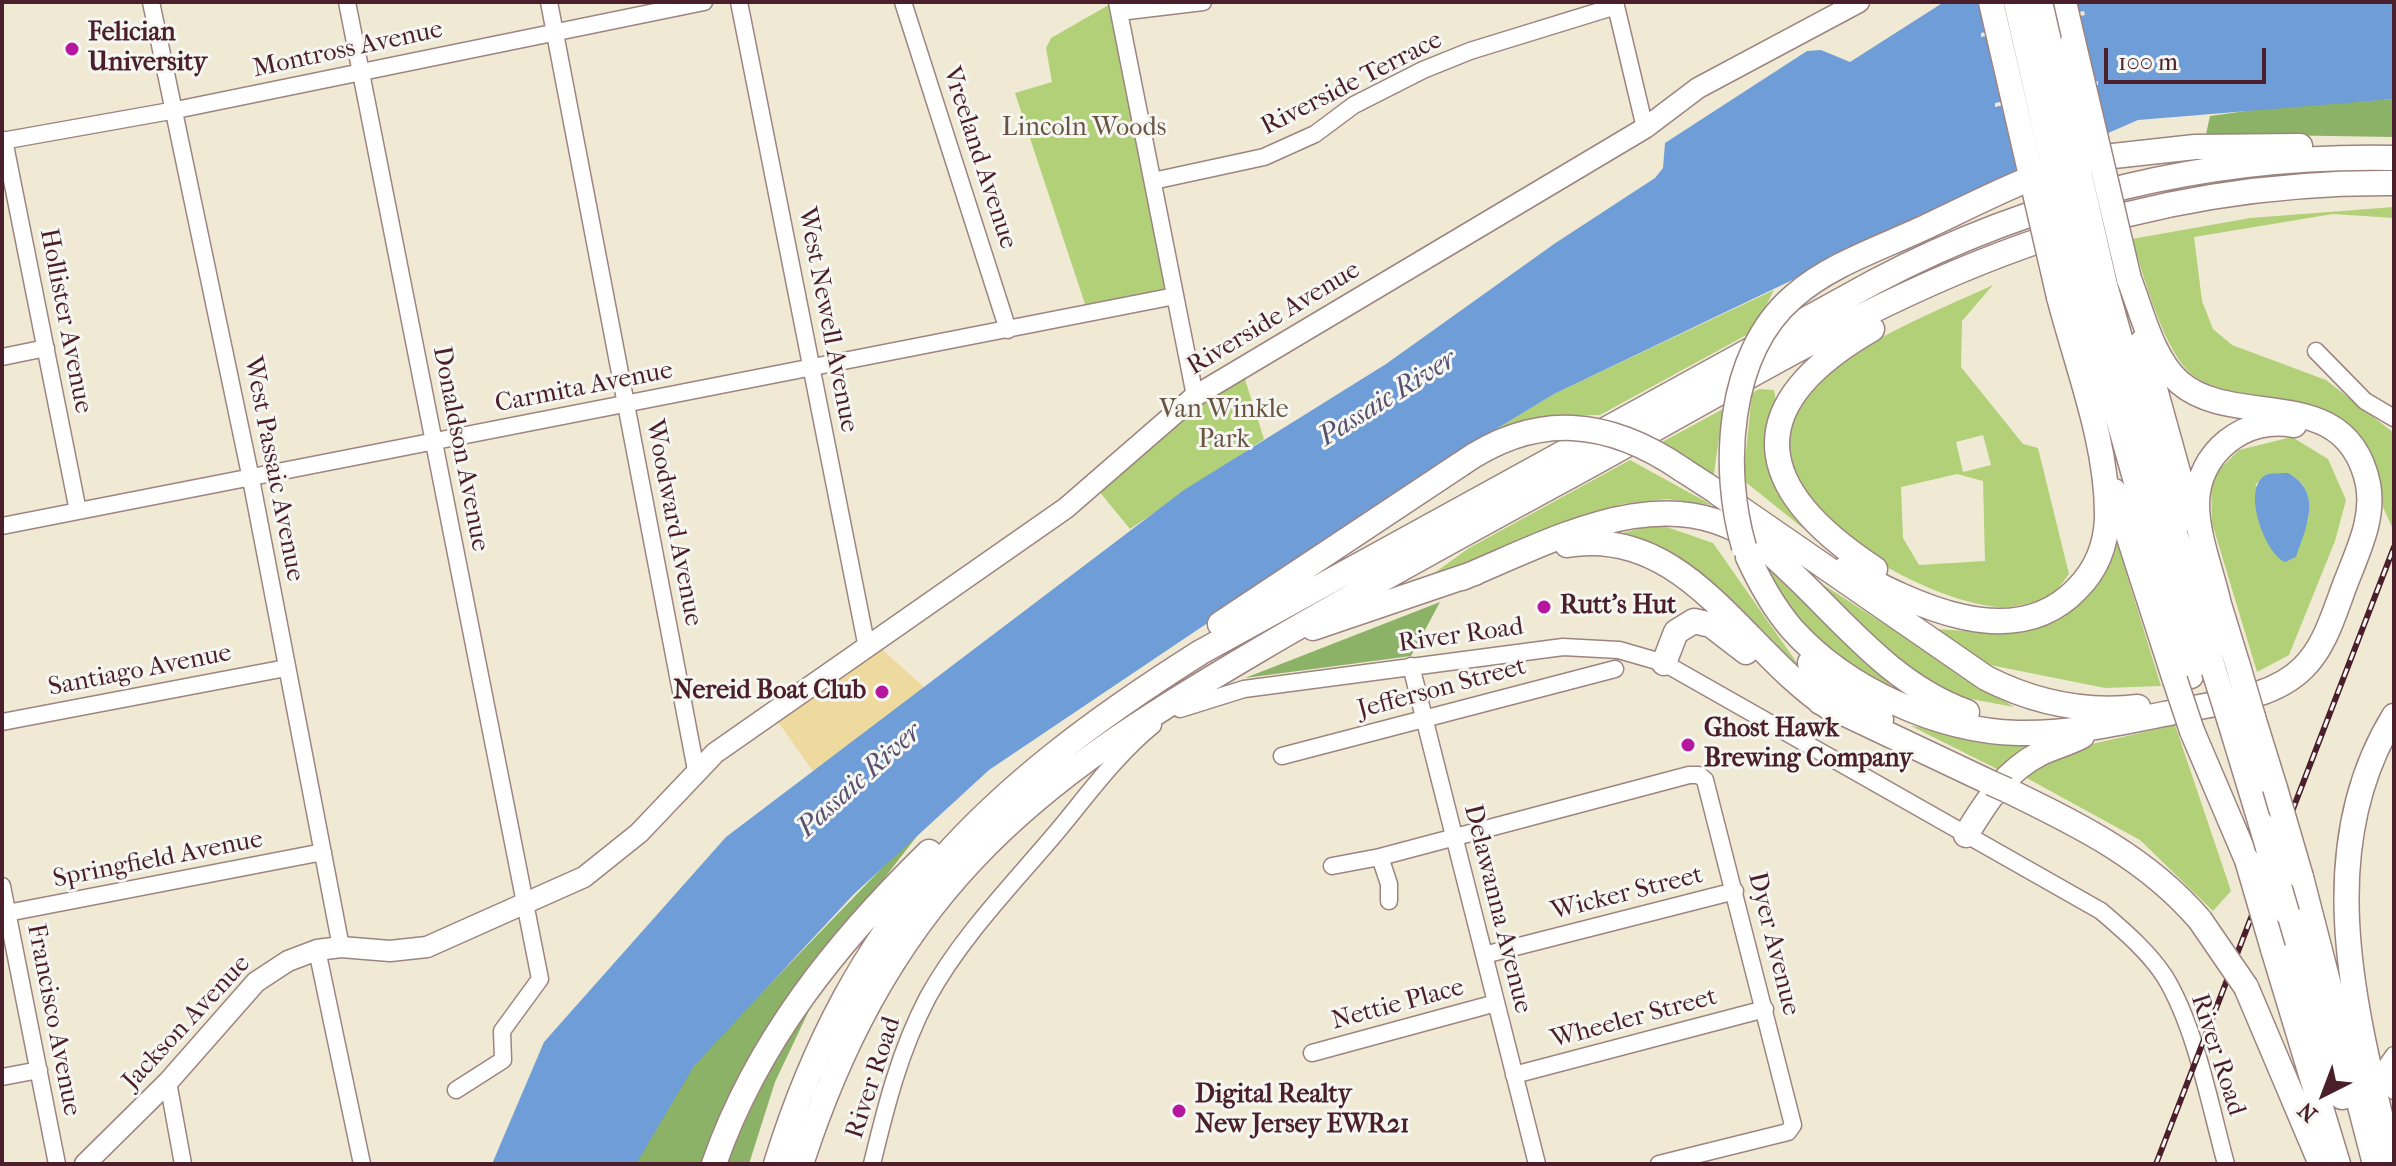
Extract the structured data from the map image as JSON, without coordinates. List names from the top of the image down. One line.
{"streets":{"main road":["Riverside Avenue","Jackson Avenue"],"street":["Montross Avenue","Riverside Terrace","Vreeland Avenue","West Newell Avenue","Hollister Avenue","Carmita Avenue","Donaldson Avenue","West Passaic Avenue","Woodward Avenue","River Road","Santiago Avenue","Jefferson Street","Springfield Avenue","Wicker Street","Delawanna Avenue","Dyer Avenue","Nettie Place","Wheeler Street","Francisco Avenue"]},"crossings":[["Montross Avenue","Hollister Avenue"],["Montross Avenue","Donaldson Avenue"],["Montross Avenue","West Passaic Avenue"],["Montross Avenue","Woodward Avenue"],["Vreeland Avenue","Carmita Avenue"],["Riverside Avenue","West Newell Avenue"],["Riverside Avenue","Donaldson Avenue"],["Riverside Avenue","Woodward Avenue"],["Riverside Avenue","Jackson Avenue"],["West Newell Avenue","Carmita Avenue"],["Hollister Avenue","Carmita Avenue"],["Carmita Avenue","Donaldson Avenue"],["Carmita Avenue","West Passaic Avenue"],["Carmita Avenue","Woodward Avenue"],["Donaldson Avenue","Jackson Avenue"],["West Passaic Avenue","Santiago Avenue"],["West Passaic Avenue","Springfield Avenue"],["West Passaic Avenue","Jackson Avenue"],["River Road","Delawanna Avenue"],["Jefferson Street","Delawanna Avenue"],["Springfield Avenue","Francisco Avenue"],["Wicker Street","Delawanna Avenue"],["Wicker Street","Dyer Avenue"],["Delawanna Avenue","Dyer Avenue"],["Delawanna Avenue","Nettie Place"],["Delawanna Avenue","Wheeler Street"],["Dyer Avenue","Wheeler Street"]],"water":["Passaic River"],"parks":["Lincoln Woods","Van Winkle Park"],"places":["Felician University","Rutt's Hut","Nereid Boat Club","Ghost Hawk Brewing Company","Digital Realty New Jersey EWR21"],"scale_bar":"100 m","north":"bottom left"}
